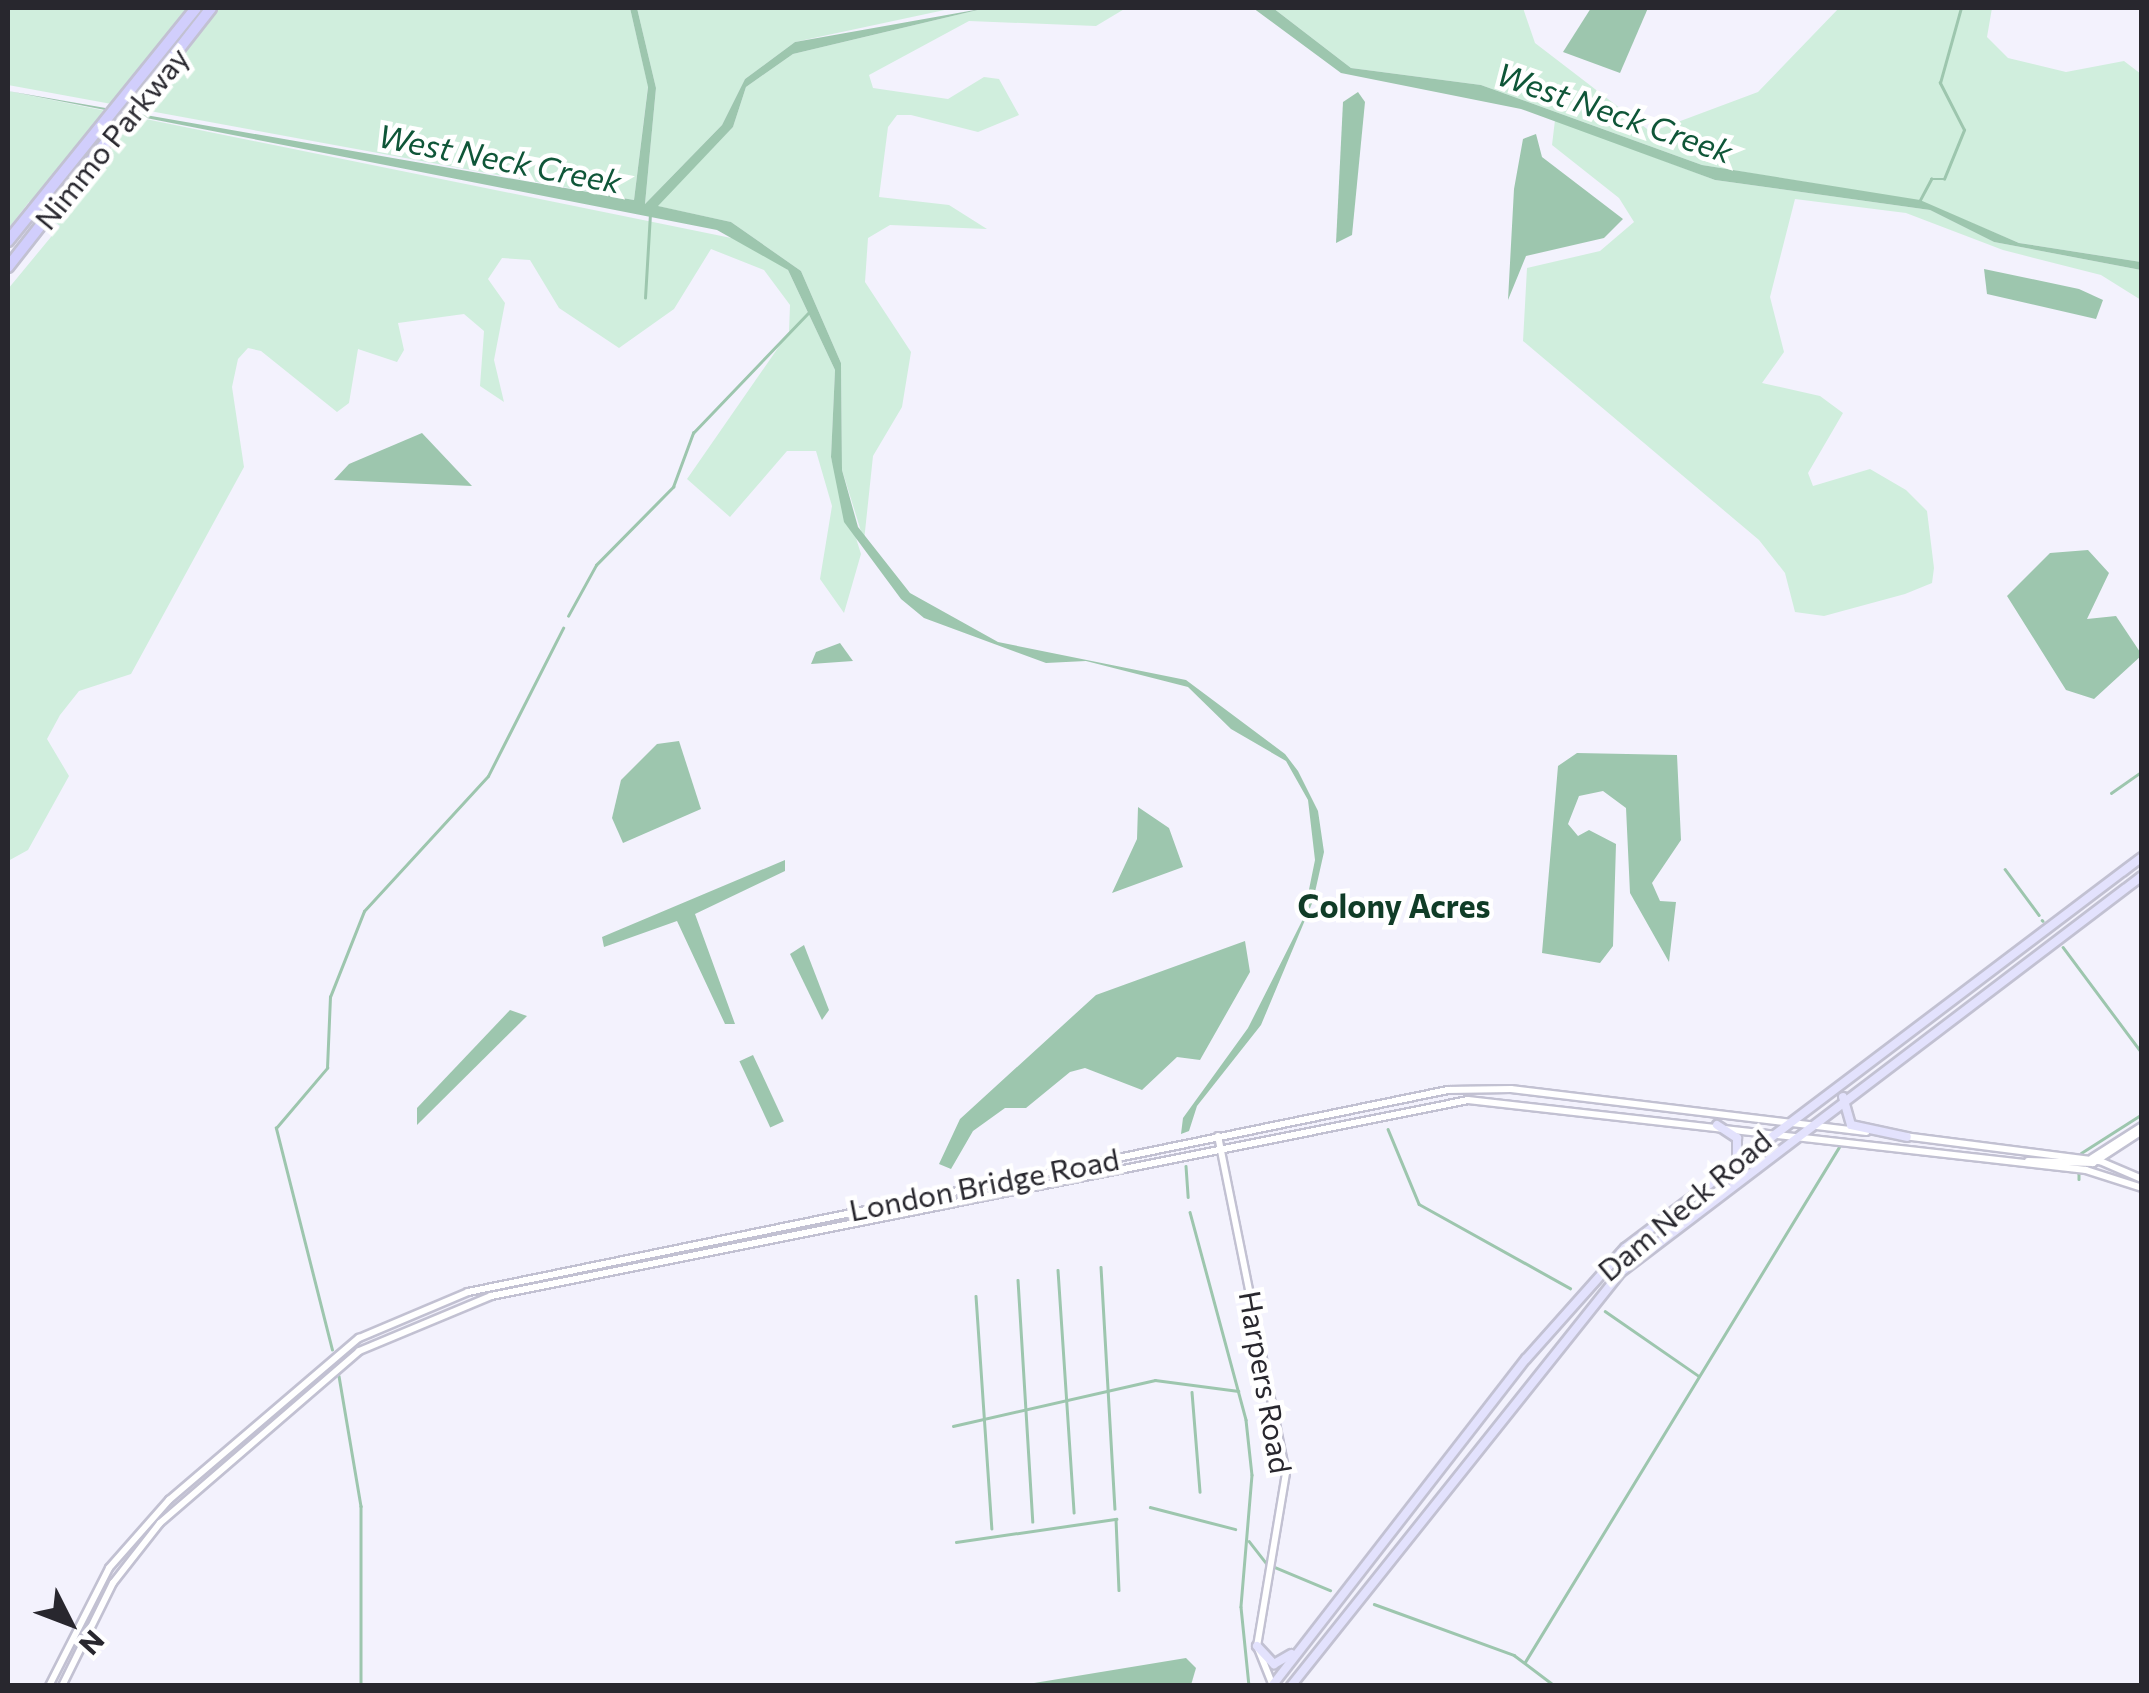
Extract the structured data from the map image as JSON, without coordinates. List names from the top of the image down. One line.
{"streets":{"highway":["Nimmo Parkway"],"main road":["London Bridge Road","Dam Neck Road","Harpers Road"]},"crossings":[["London Bridge Road","Dam Neck Road"],["London Bridge Road","Harpers Road"]],"districts":["Colony Acres"],"water":["West Neck Creek"],"north":"bottom right"}
